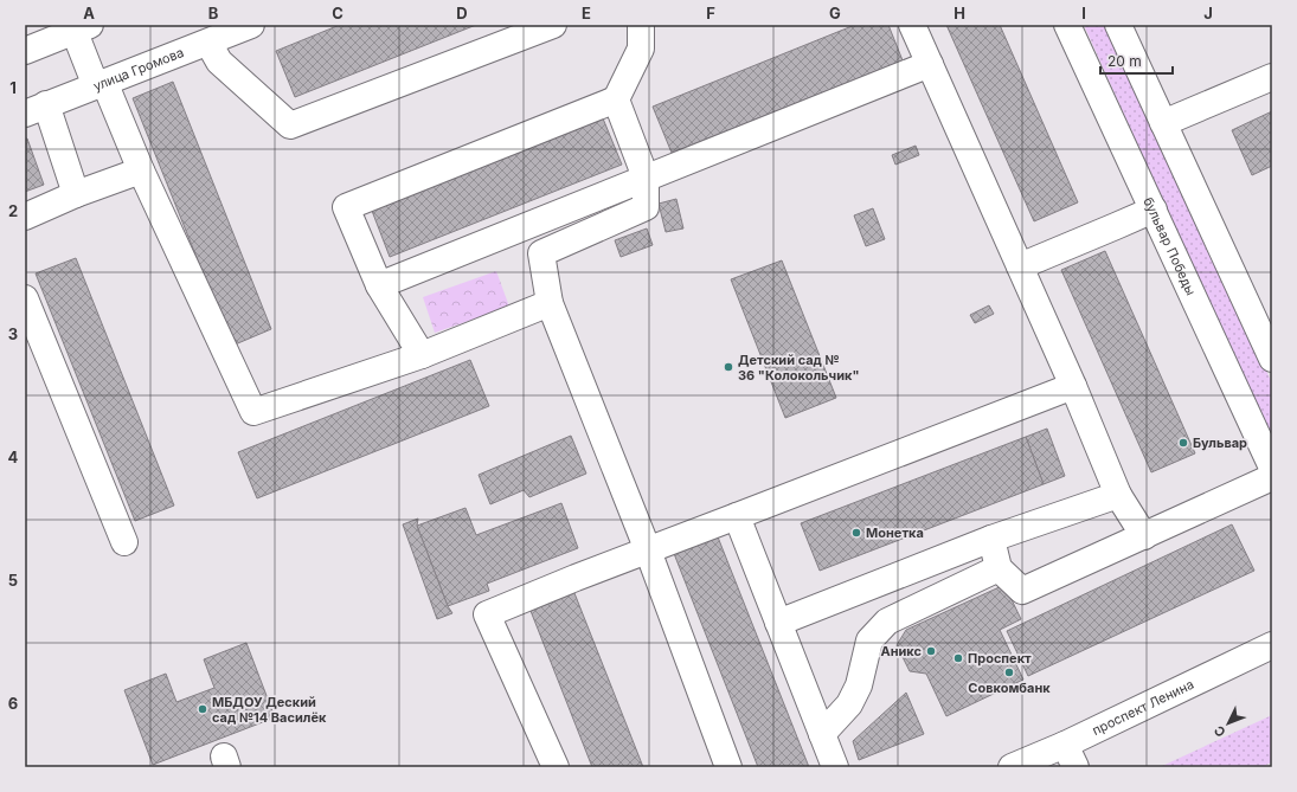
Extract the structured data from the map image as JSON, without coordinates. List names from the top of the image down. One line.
{"streets":{"street":["улица Громова","бульвар Победы","проспект Ленина"]},"places":["Детский сад № 36 \"Колокольчик\"","Бульвар","Монетка","Аникс","Проспект","Совкомбанк","МБДОУ Деский сад №14 Василёк"],"scale_bar":"20 m","north":"bottom left","grid":{"columns":["A","B","C","D","E","F","G","H","I","J"],"rows":["1","2","3","4","5","6"]}}
